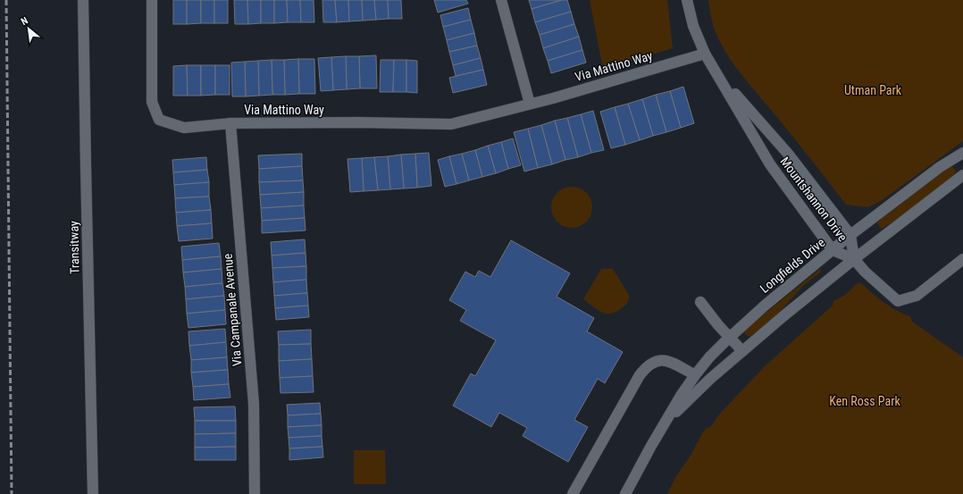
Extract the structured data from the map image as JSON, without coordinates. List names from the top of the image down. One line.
{"streets":{"street":["Via Mattino Way","Mountshannon Drive","Transitway","Longfields Drive","Via Campanale Avenue"]},"crossings":[["Via Mattino Way","Mountshannon Drive"],["Via Mattino Way","Via Campanale Avenue"],["Mountshannon Drive","Longfields Drive"]],"parks":["Utman Park","Ken Ross Park"],"north":"top left"}
